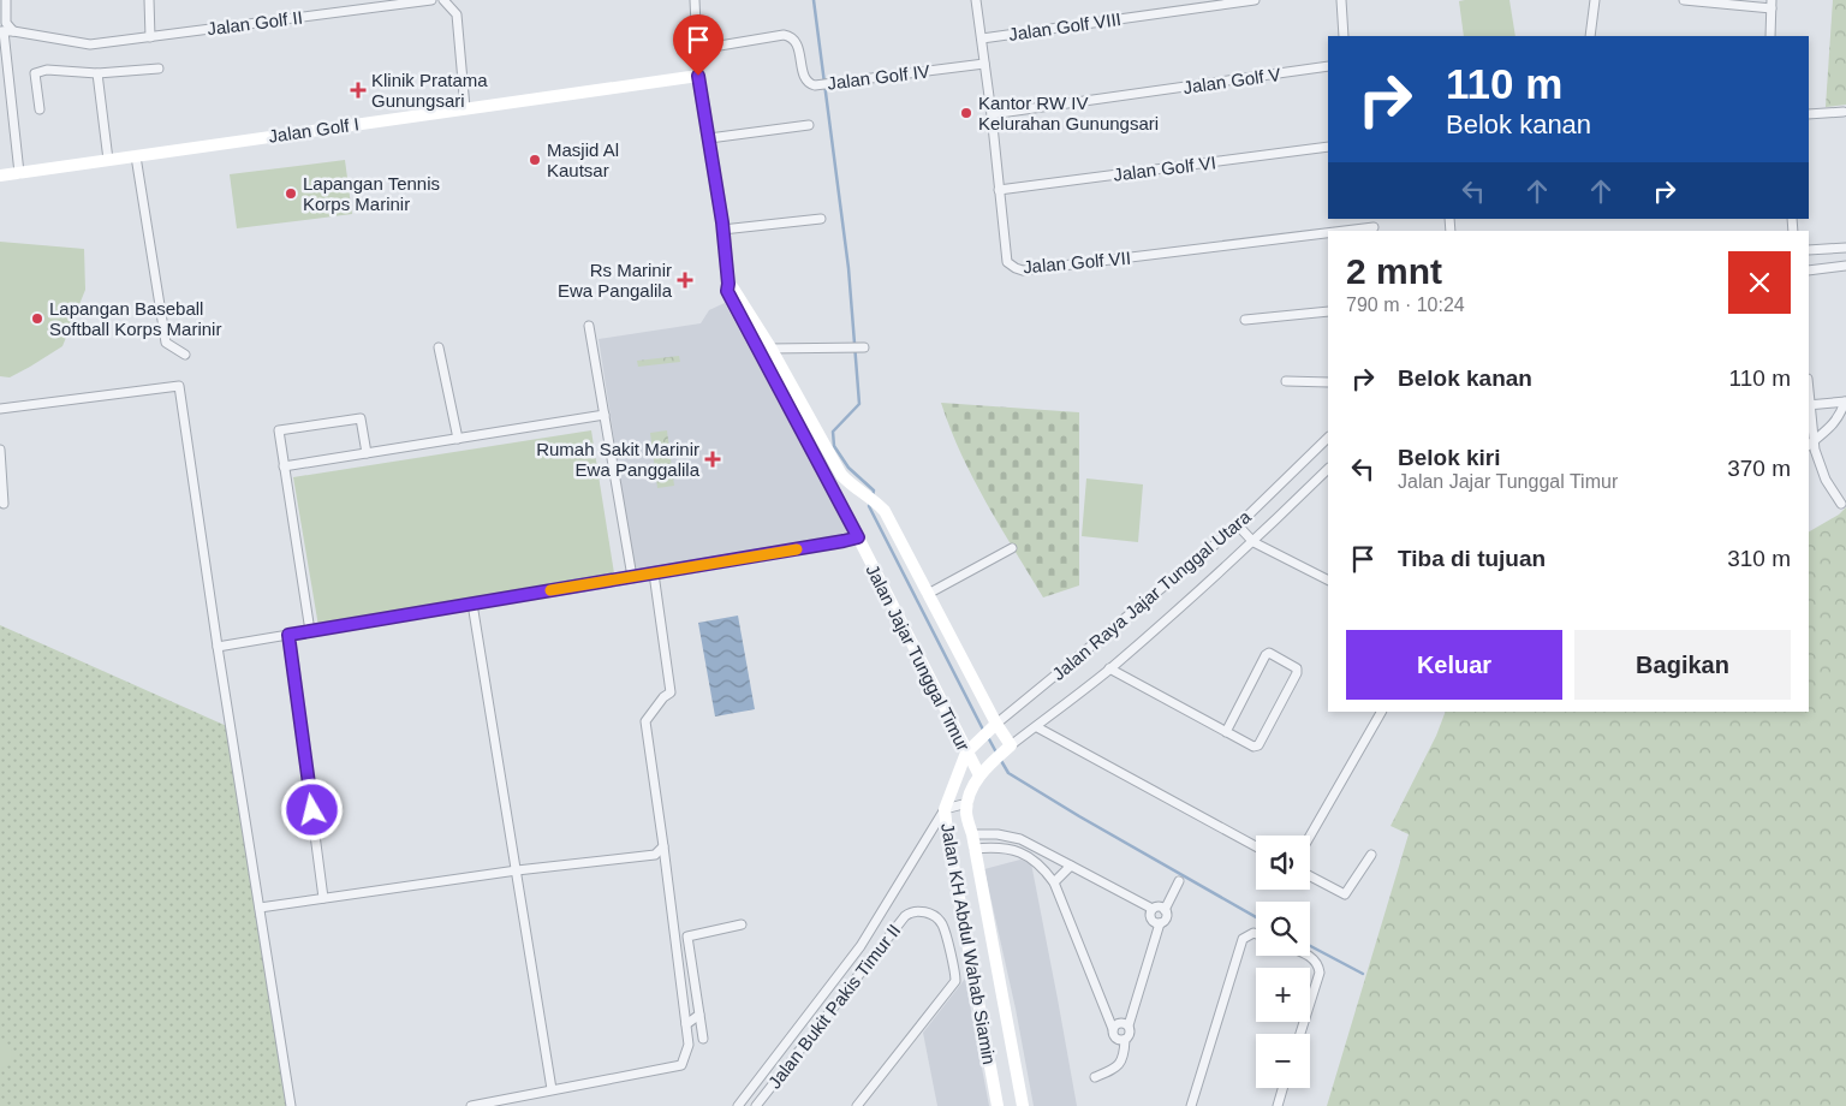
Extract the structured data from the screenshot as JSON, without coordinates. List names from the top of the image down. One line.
{"streets":{"main road":["Jalan Golf I","Jalan Raya Jajar Tunggal Utara","Jalan Jajar Tunggal Timur","Jalan KH Abdul Wahab Siamin"],"street":["Jalan Golf II","Jalan Golf VIII","Jalan Golf IV","Jalan Golf V","Jalan Golf VI","Jalan Golf VII","Jalan Bukit Pakis Timur II"]},"crossings":[["Jalan Golf VIII","Jalan Golf VII"],["Jalan Golf IV","Jalan Golf VII"],["Jalan Golf V","Jalan Golf VII"],["Jalan Golf I","Jalan Jajar Tunggal Timur"],["Jalan Golf VI","Jalan Golf VII"],["Jalan Raya Jajar Tunggal Utara","Jalan Jajar Tunggal Timur"],["Jalan Raya Jajar Tunggal Utara","Jalan KH Abdul Wahab Siamin"],["Jalan Jajar Tunggal Timur","Jalan KH Abdul Wahab Siamin"]],"places":{"health":["Klinik Pratama Gunungsari","Rs Marinir Ewa Pangalila","Rumah Sakit Marinir Ewa Panggalila"],"other":["Kantor RW IV Kelurahan Gunungsari","Masjid Al Kautsar","Lapangan Tennis Korps Marinir","Lapangan Baseball Softball Korps Marinir"]},"page":{"turn":["110 m","Belok kanan"],"heading":["2 mnt","790 m · 10:24"],"list":[{"name":"Belok kanan","value":"110 m"},{"name":"Belok kiri","note":"Jalan Jajar Tunggal Timur","value":"370 m"},{"name":"Tiba di tujuan","value":"310 m"}],"buttons":["Keluar","Bagikan"],"map_buttons":["+","−"]}}
